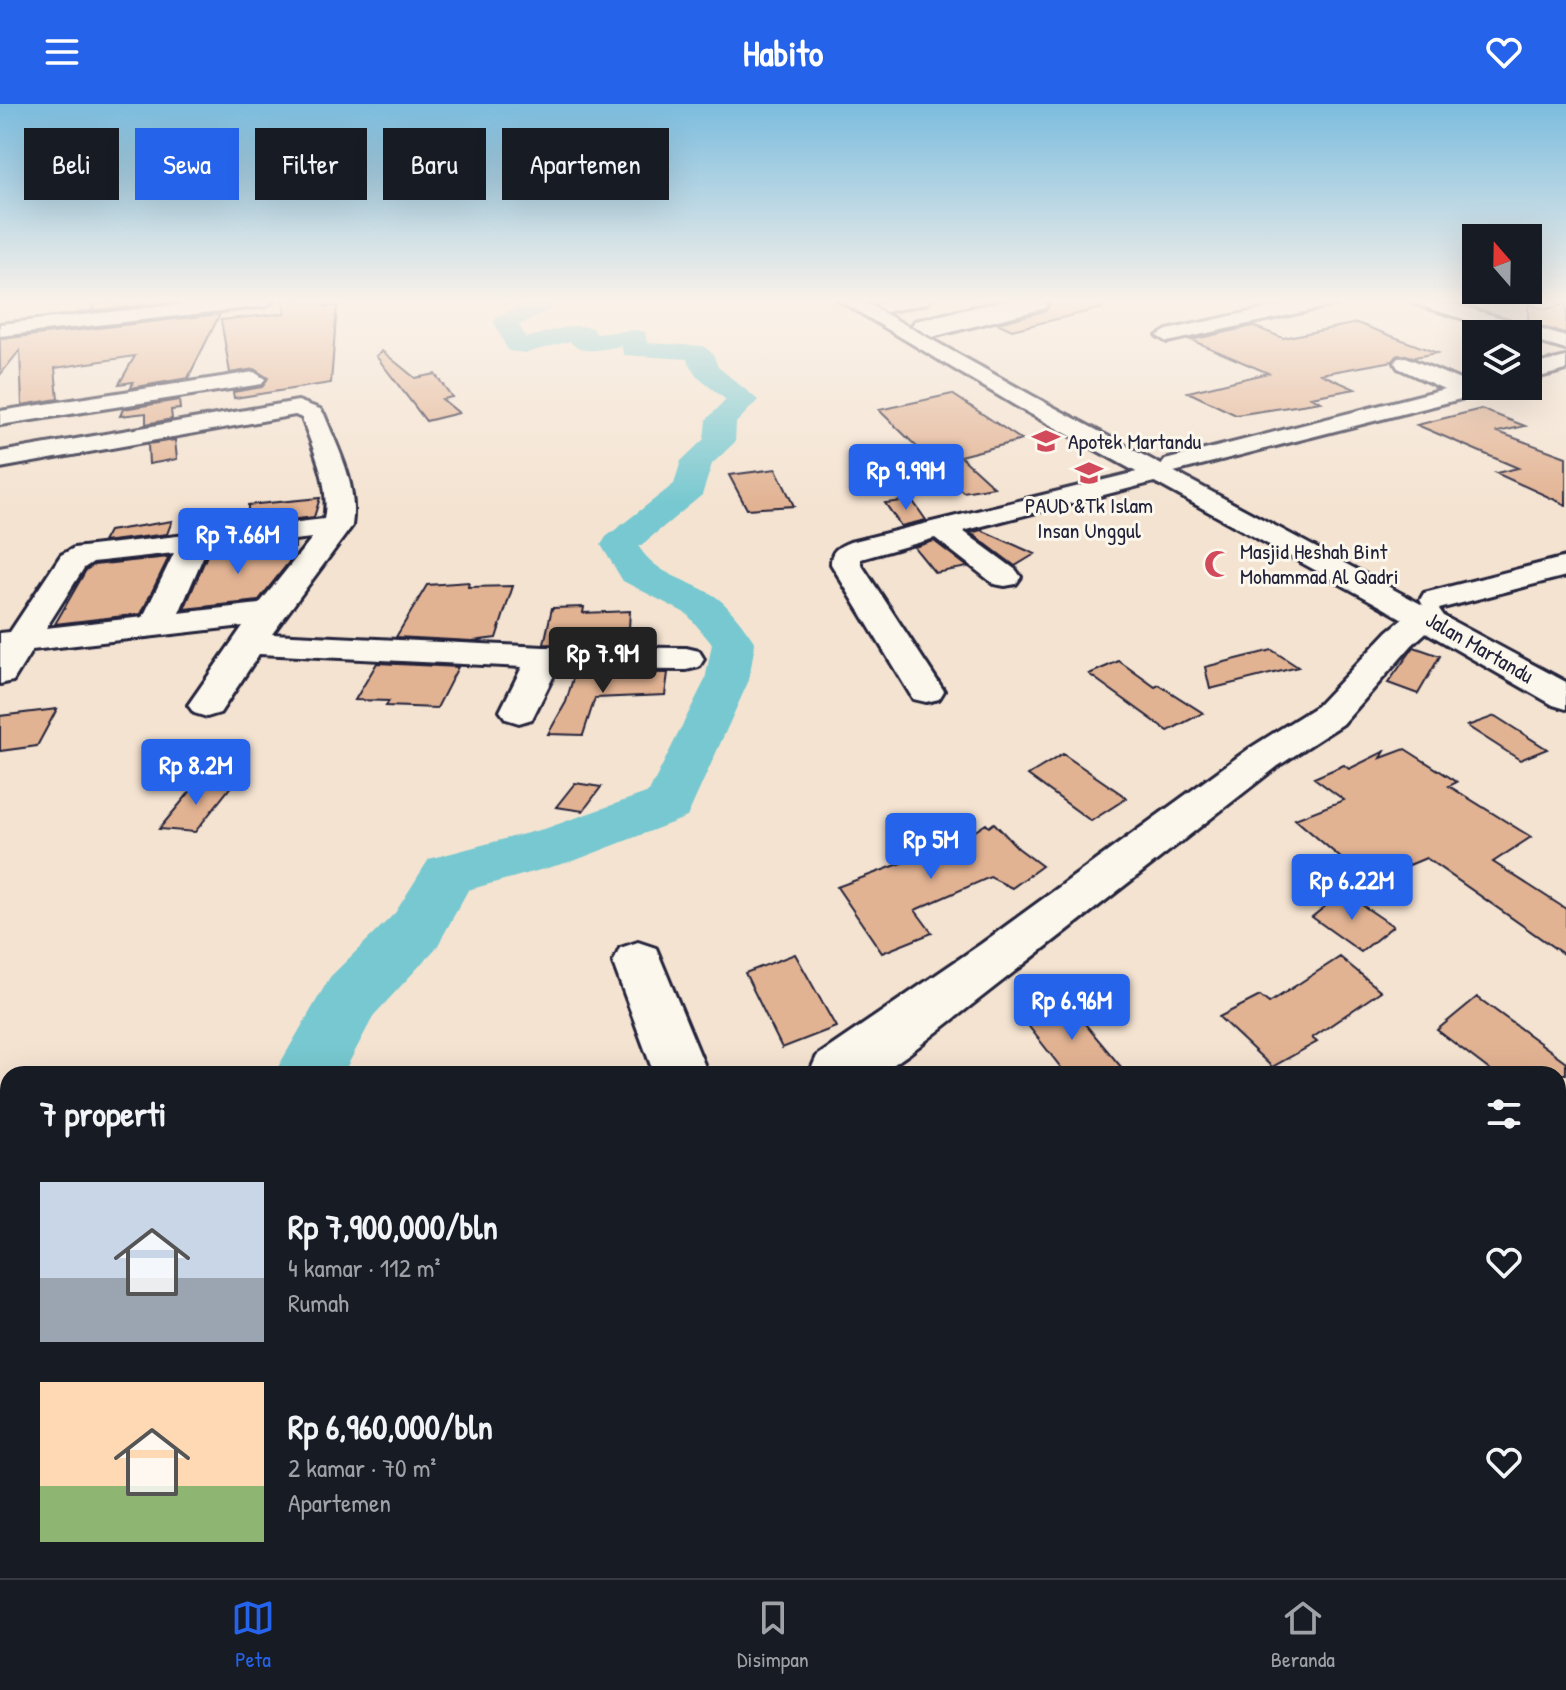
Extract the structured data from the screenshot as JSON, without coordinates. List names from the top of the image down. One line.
{"streets":{"main road":["Jalan Martandu"]},"places":{"school or university":["Apotek Martandu","PAUD &Tk Islam Insan Unggul"],"mosque":["Masjid Heshah Bint Mohammad Al Qadri"]},"north":"top","page":{"header":"Habito","chip":["Beli","Sewa","Filter","Baru","Apartemen"],"price":["Rp 9.99M","Rp 7.66M","Rp 7.9M","Rp 8.2M","Rp 5M","Rp 6.22M","Rp 6.96M"],"heading":"7 properti","list":[{"name":"Rp 7,900,000/bln","note":"4 kamar · 112 m² · Rumah"},{"name":"Rp 6,960,000/bln","note":"2 kamar · 70 m² · Apartemen"}],"tabs":["Peta","Disimpan","Beranda"]}}
